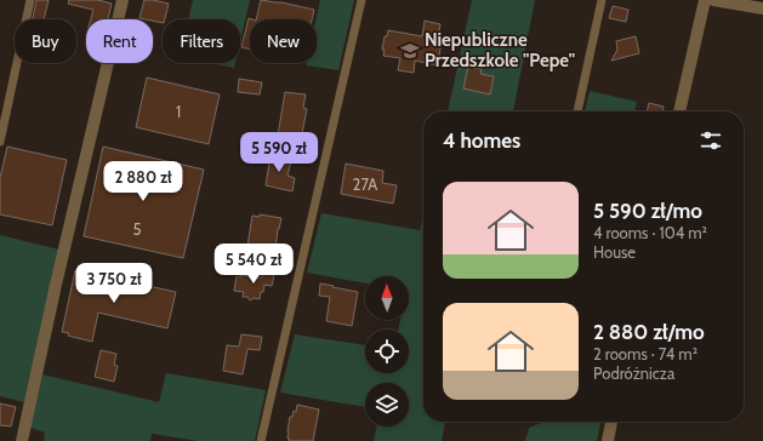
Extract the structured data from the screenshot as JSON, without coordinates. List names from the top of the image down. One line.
{"places":{"school or university":["Niepubliczne Przedszkole \"Pepe\""]},"house_numbers":["1","27A","5"],"north":"top","page":{"chip":["Buy","Rent","Filters","New"],"heading":"4 homes","price":["5 590 zł","2 880 zł","5 540 zł","3 750 zł"],"list":[{"name":"5 590 zł/mo","note":"4 rooms · 104 m² · House"},{"name":"2 880 zł/mo","note":"2 rooms · 74 m² · Podróżnicza"}]}}
